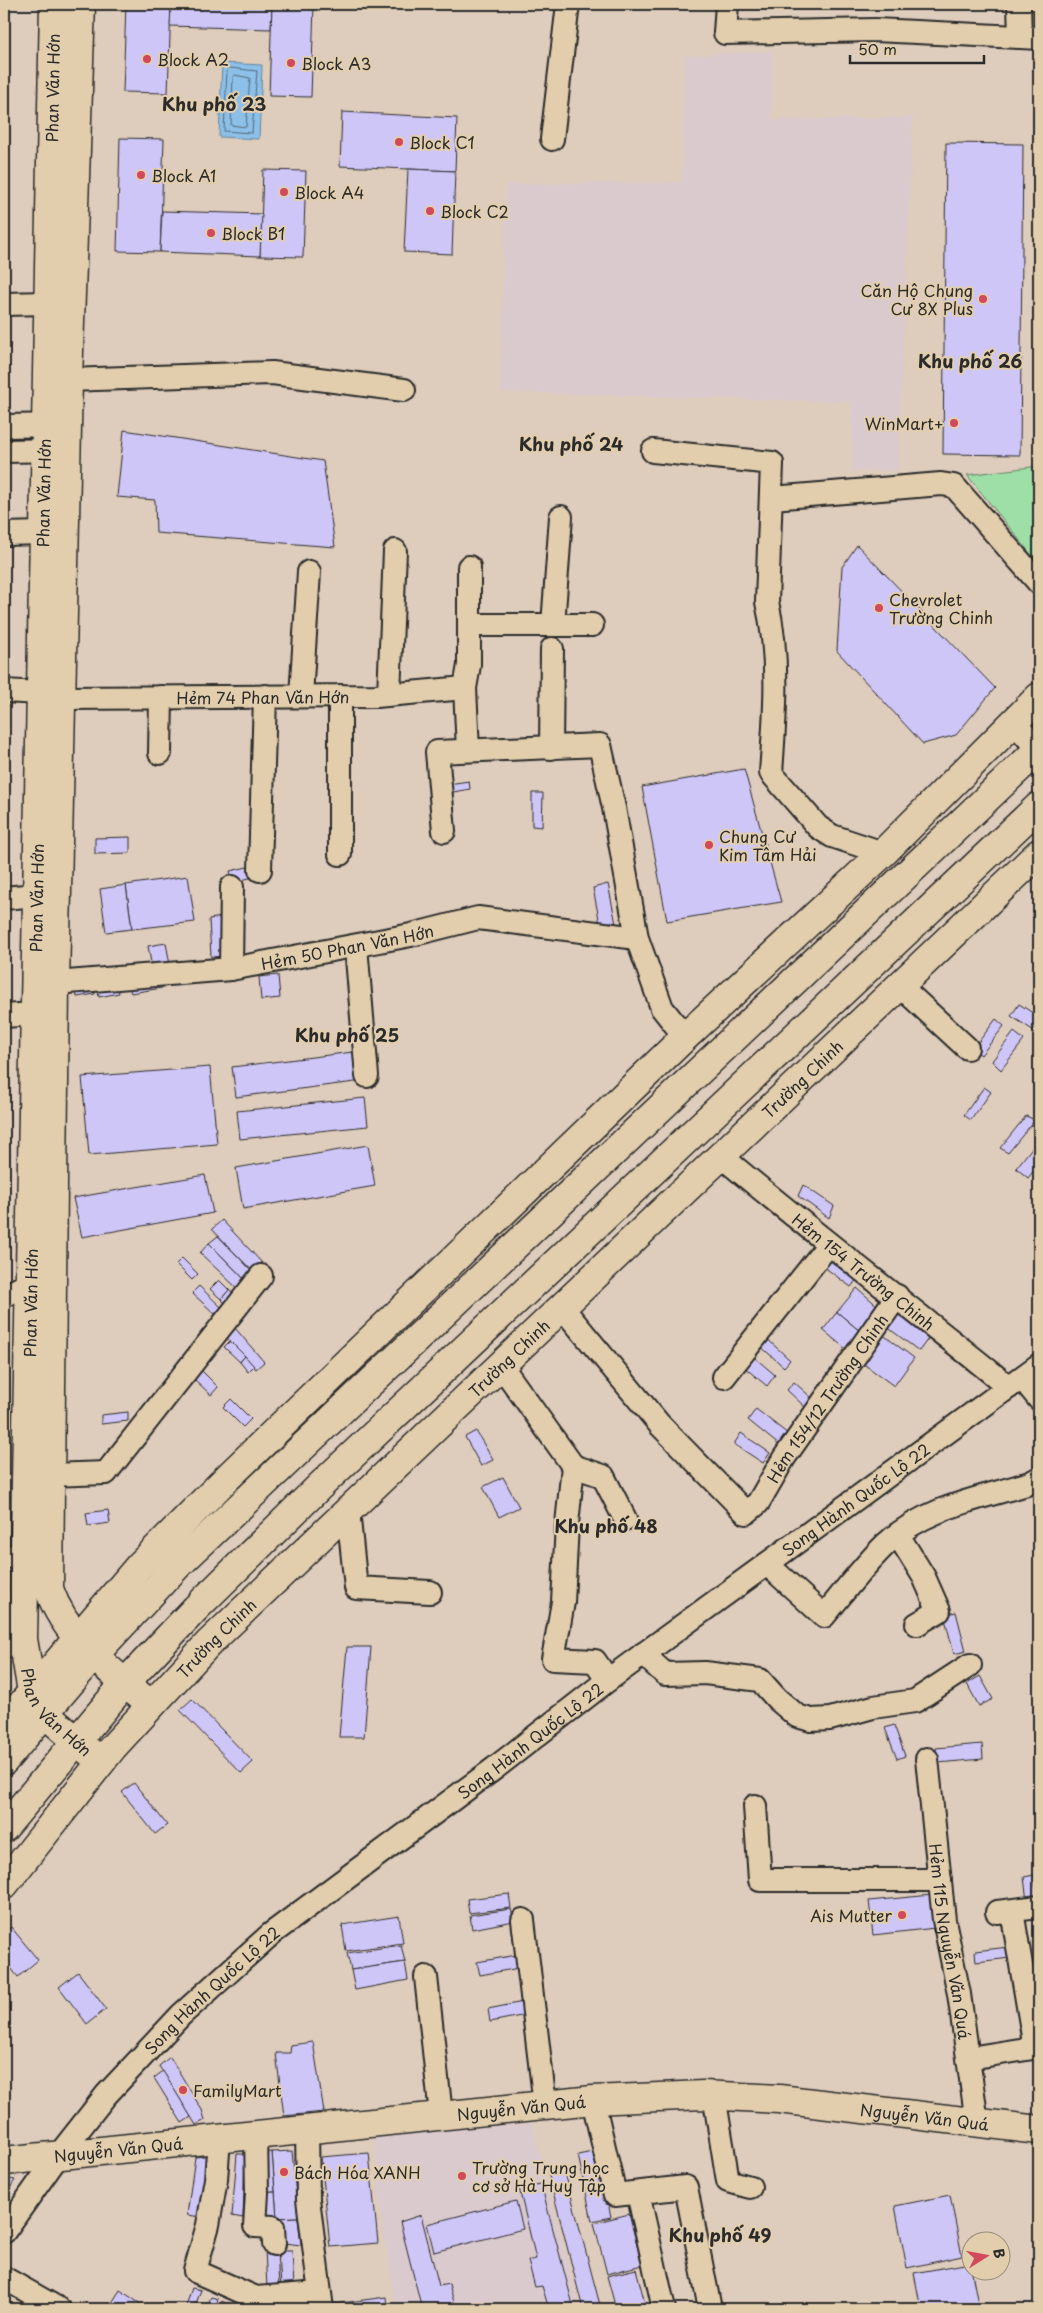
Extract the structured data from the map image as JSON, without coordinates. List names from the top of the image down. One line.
{"streets":{"main road":["Phan Văn Hớn","Trường Chinh","Nguyễn Văn Quá"],"street":["Hẻm 74 Phan Văn Hớn","Hẻm 50 Phan Văn Hớn","Hẻm 154 Trường Chinh","Hẻm 154/12 Trường Chinh","Song Hành Quốc Lộ 22","Hẻm 115 Nguyễn Văn Quá"]},"crossings":[["Phan Văn Hớn","Hẻm 74 Phan Văn Hớn"],["Phan Văn Hớn","Hẻm 50 Phan Văn Hớn"],["Phan Văn Hớn","Trường Chinh"],["Trường Chinh","Hẻm 154 Trường Chinh"],["Trường Chinh","Hẻm 154/12 Trường Chinh"],["Hẻm 154 Trường Chinh","Hẻm 154/12 Trường Chinh"],["Hẻm 154 Trường Chinh","Song Hành Quốc Lộ 22"],["Song Hành Quốc Lộ 22","Nguyễn Văn Quá"],["Hẻm 115 Nguyễn Văn Quá","Nguyễn Văn Quá"]],"districts":["Khu phố 23","Khu phố 26","Khu phố 24","Khu phố 25","Khu phố 48","Khu phố 49"],"places":["Block A2","Block A3","Block C1","Block A1","Block A4","Block C2","Block B1","Căn Hộ Chung Cư 8X Plus","WinMart+","Chevrolet Trường Chinh","Chung Cư Kim Tâm Hải","Ais Mutter","FamilyMart","Bách Hóa XANH","Trường Trung học cơ sở Hà Huy Tập"],"scale_bar":"50 m","north":"right"}
